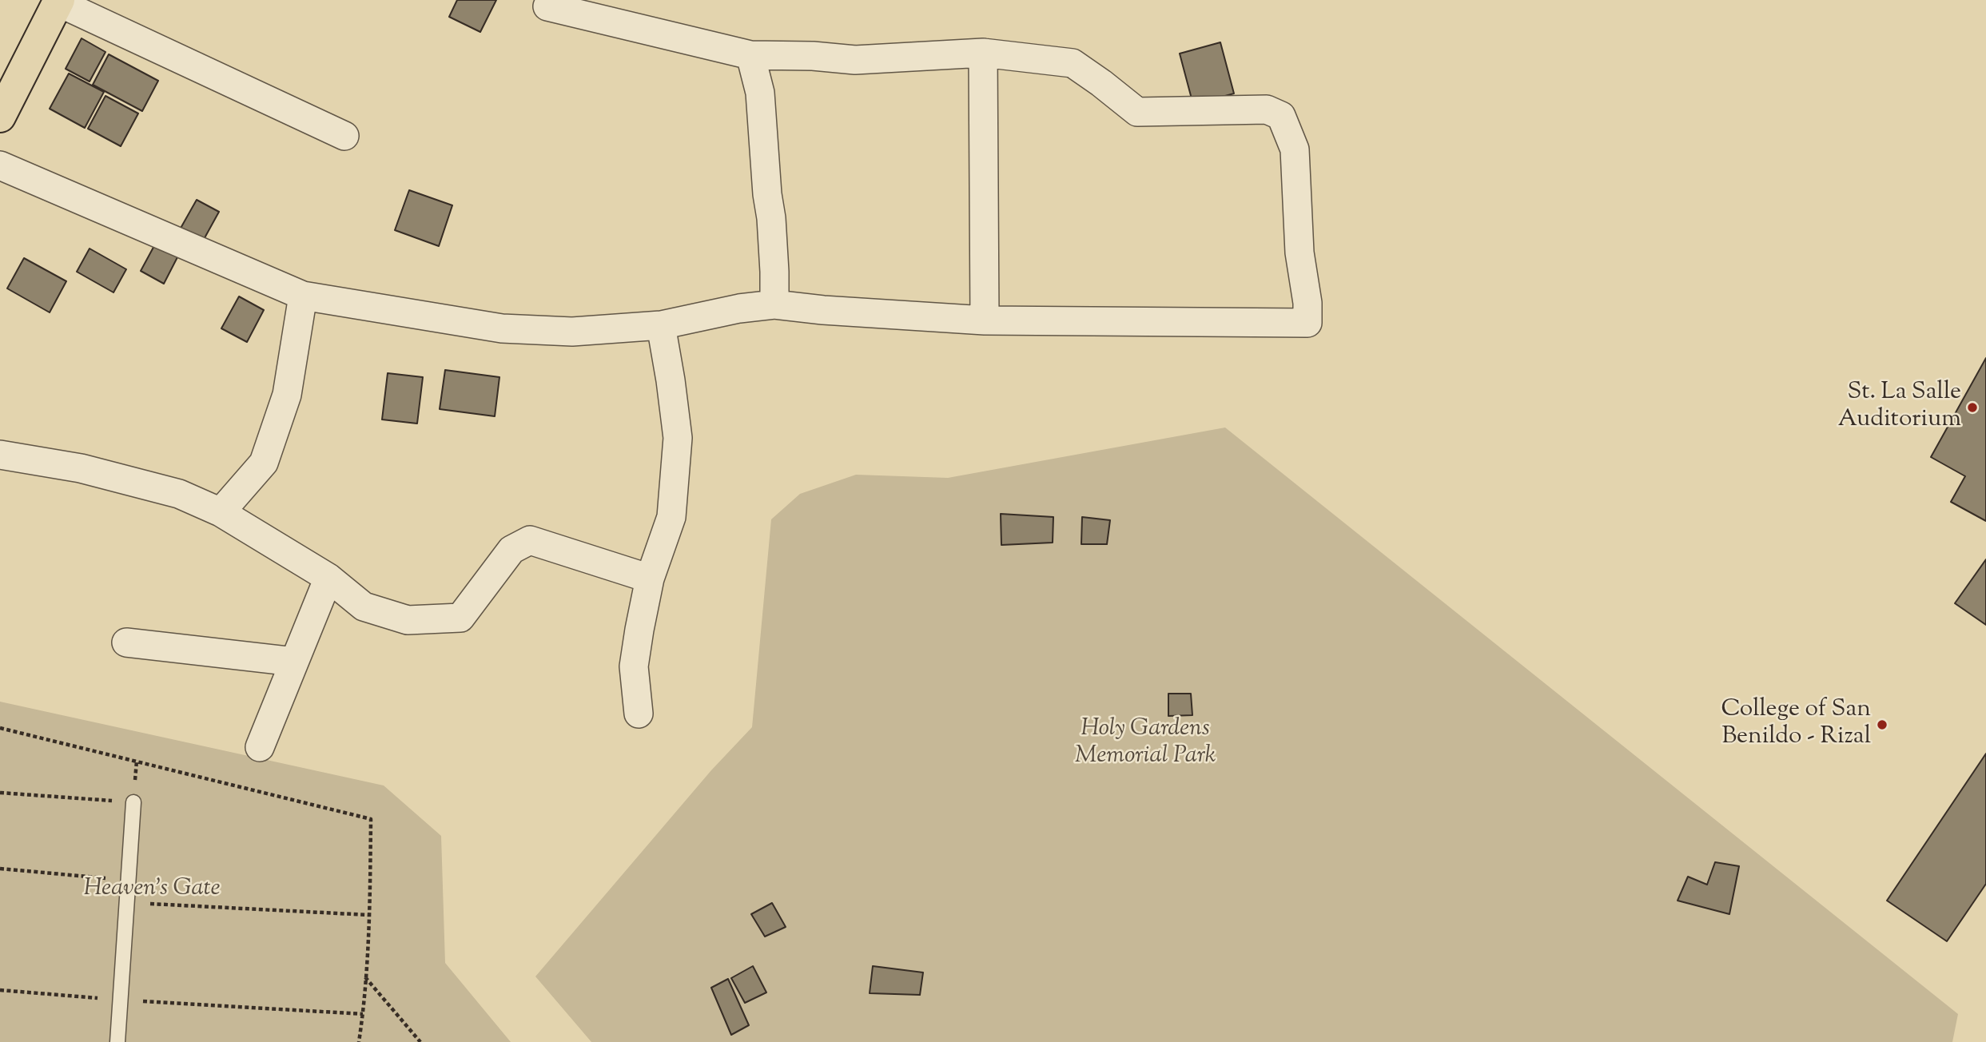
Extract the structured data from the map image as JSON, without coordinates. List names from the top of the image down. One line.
{"parks":["Holy Gardens Memorial Park","Heaven's Gate"],"places":["St. La Salle Auditorium","College of San Benildo - Rizal"]}
